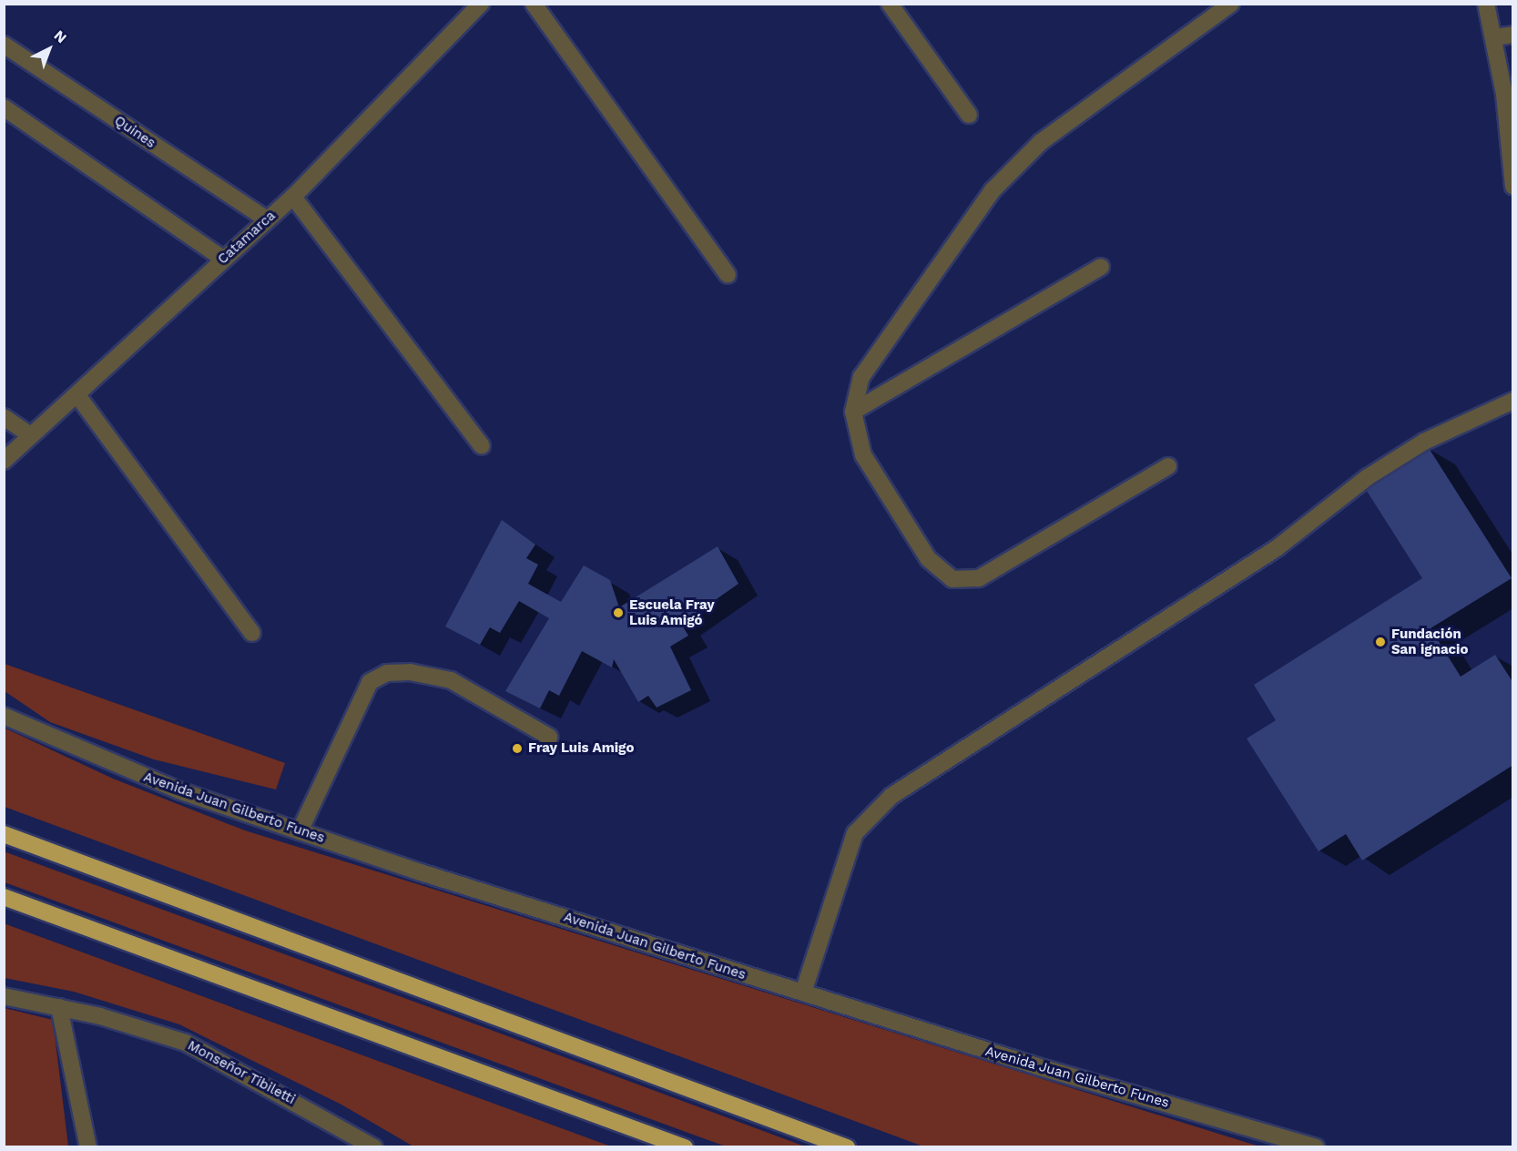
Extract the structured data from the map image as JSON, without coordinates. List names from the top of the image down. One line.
{"streets":{"street":["Quines","Catamarca","Avenida Juan Gilberto Funes","Monseñor Tibiletti"]},"crossings":[["Quines","Catamarca"]],"places":["Escuela Fray Luis Amigó","Fundación San ignacio","Fray Luis Amigo"],"north":"top right"}
